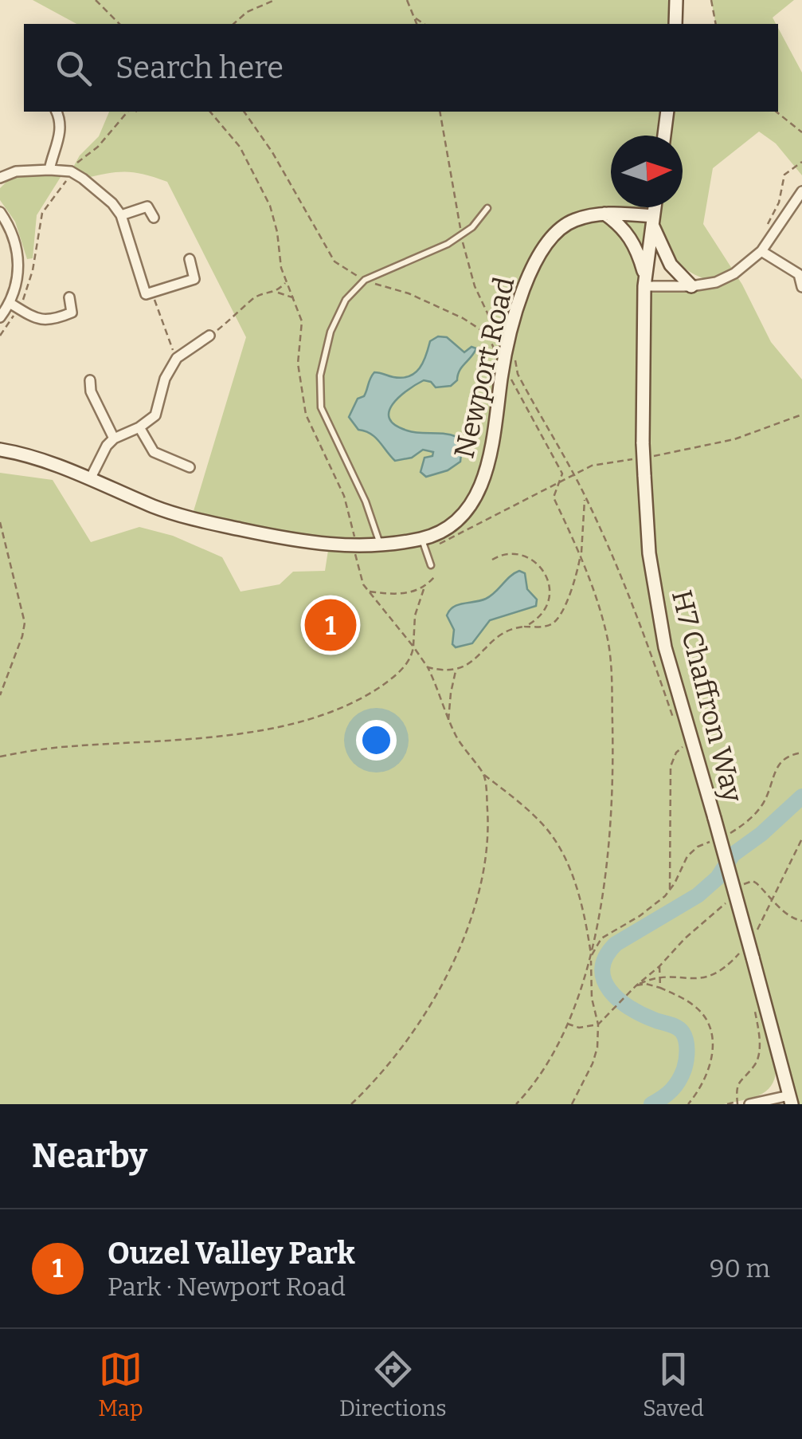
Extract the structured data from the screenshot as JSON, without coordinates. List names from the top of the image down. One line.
{"streets":{"street":["Newport Road","H7 Chaffron Way"]},"crossings":[["Newport Road","H7 Chaffron Way"]],"north":"right","page":{"search":"Search here","pins":"1","heading":"Nearby","list":[{"mark":"1","name":"Ouzel Valley Park","note":"Park · Newport Road","value":"90 m"}],"nav":["Map","Directions","Saved"]}}
